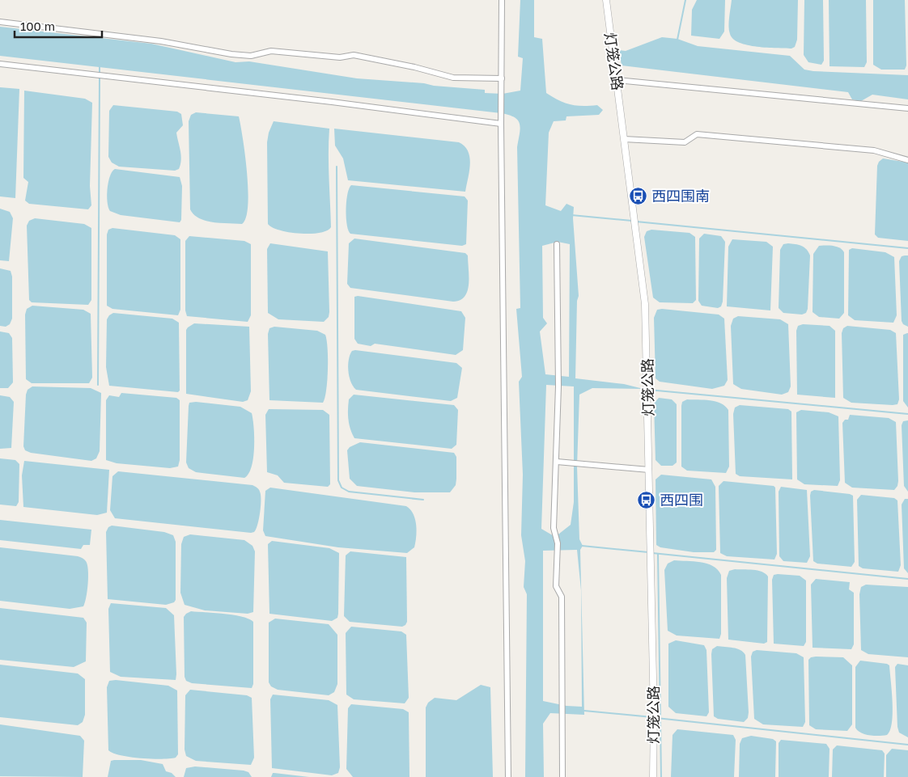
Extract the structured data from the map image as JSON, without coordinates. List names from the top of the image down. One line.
{"streets":{"street":["灯笼公路"]},"places":{"bus stop":["西四围南","西四围"]},"scale_bar":"100 m"}
